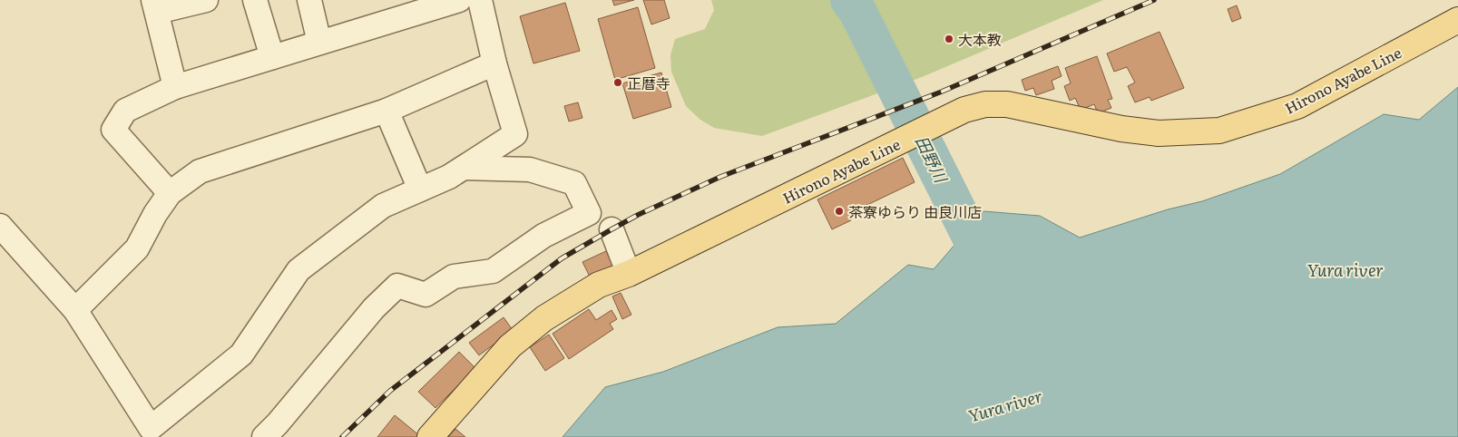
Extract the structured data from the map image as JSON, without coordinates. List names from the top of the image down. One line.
{"streets":{"main road":["Hirono Ayabe Line"]},"water":["田野川","Yura river"],"places":["大本教","正暦寺","茶寮ゆらり 由良川店"]}
